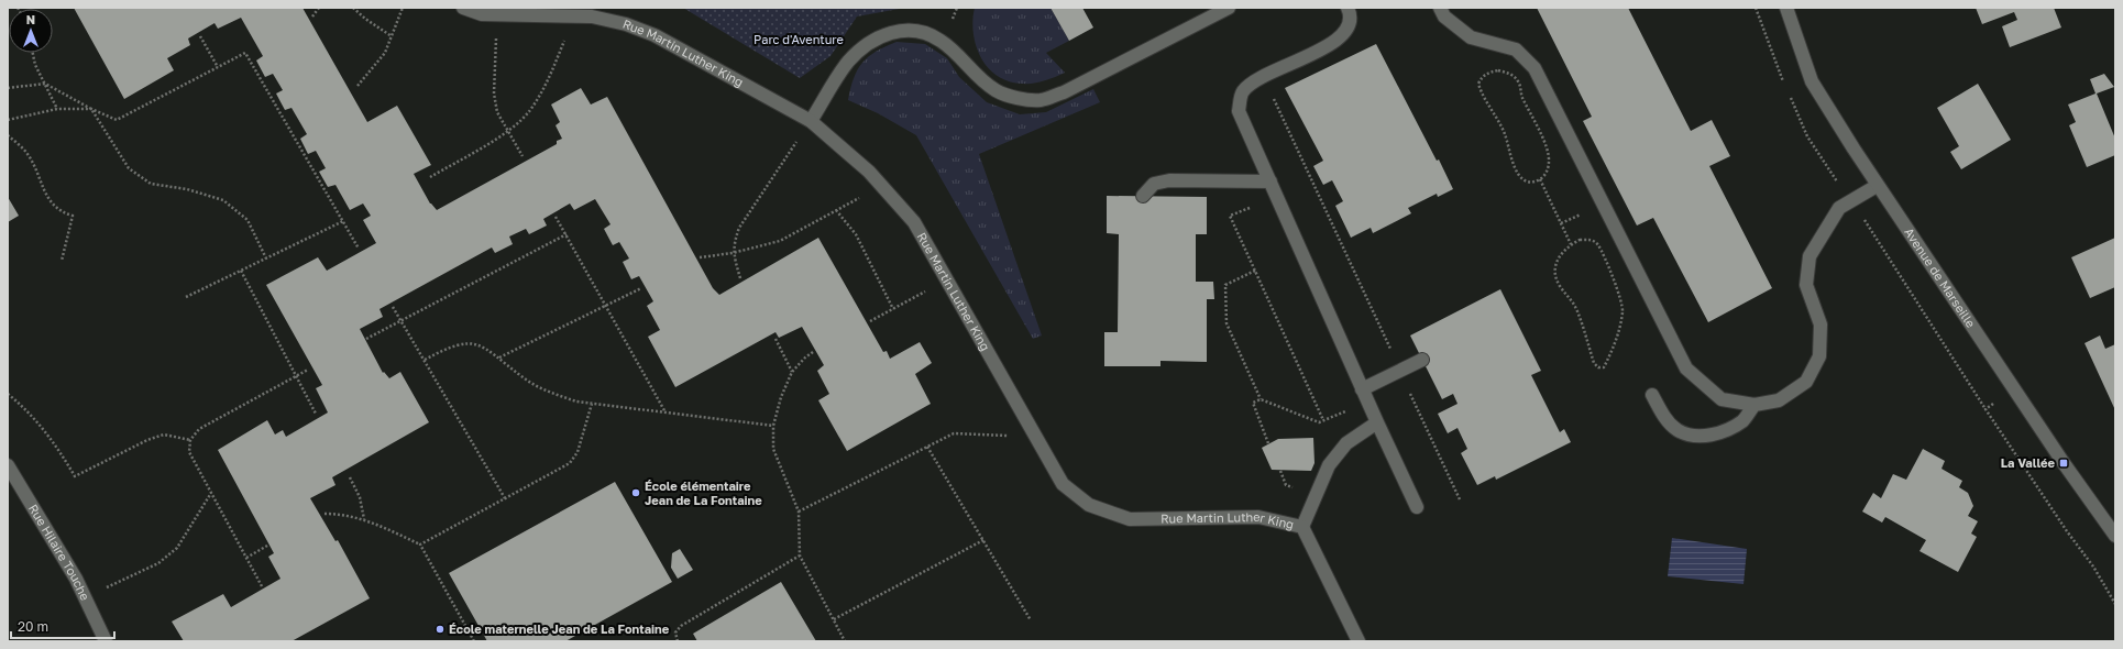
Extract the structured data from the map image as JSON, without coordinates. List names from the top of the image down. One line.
{"streets":{"street":["Rue Martin Luther King","Avenue de Marseille","Rue Hilaire Touche"]},"parks":["Parc d'Aventure"],"places":{"transit":["La Vallée"],"other":["École élémentaire Jean de La Fontaine","École maternelle Jean de La Fontaine"]},"scale_bar":"20 m","north":"top"}
